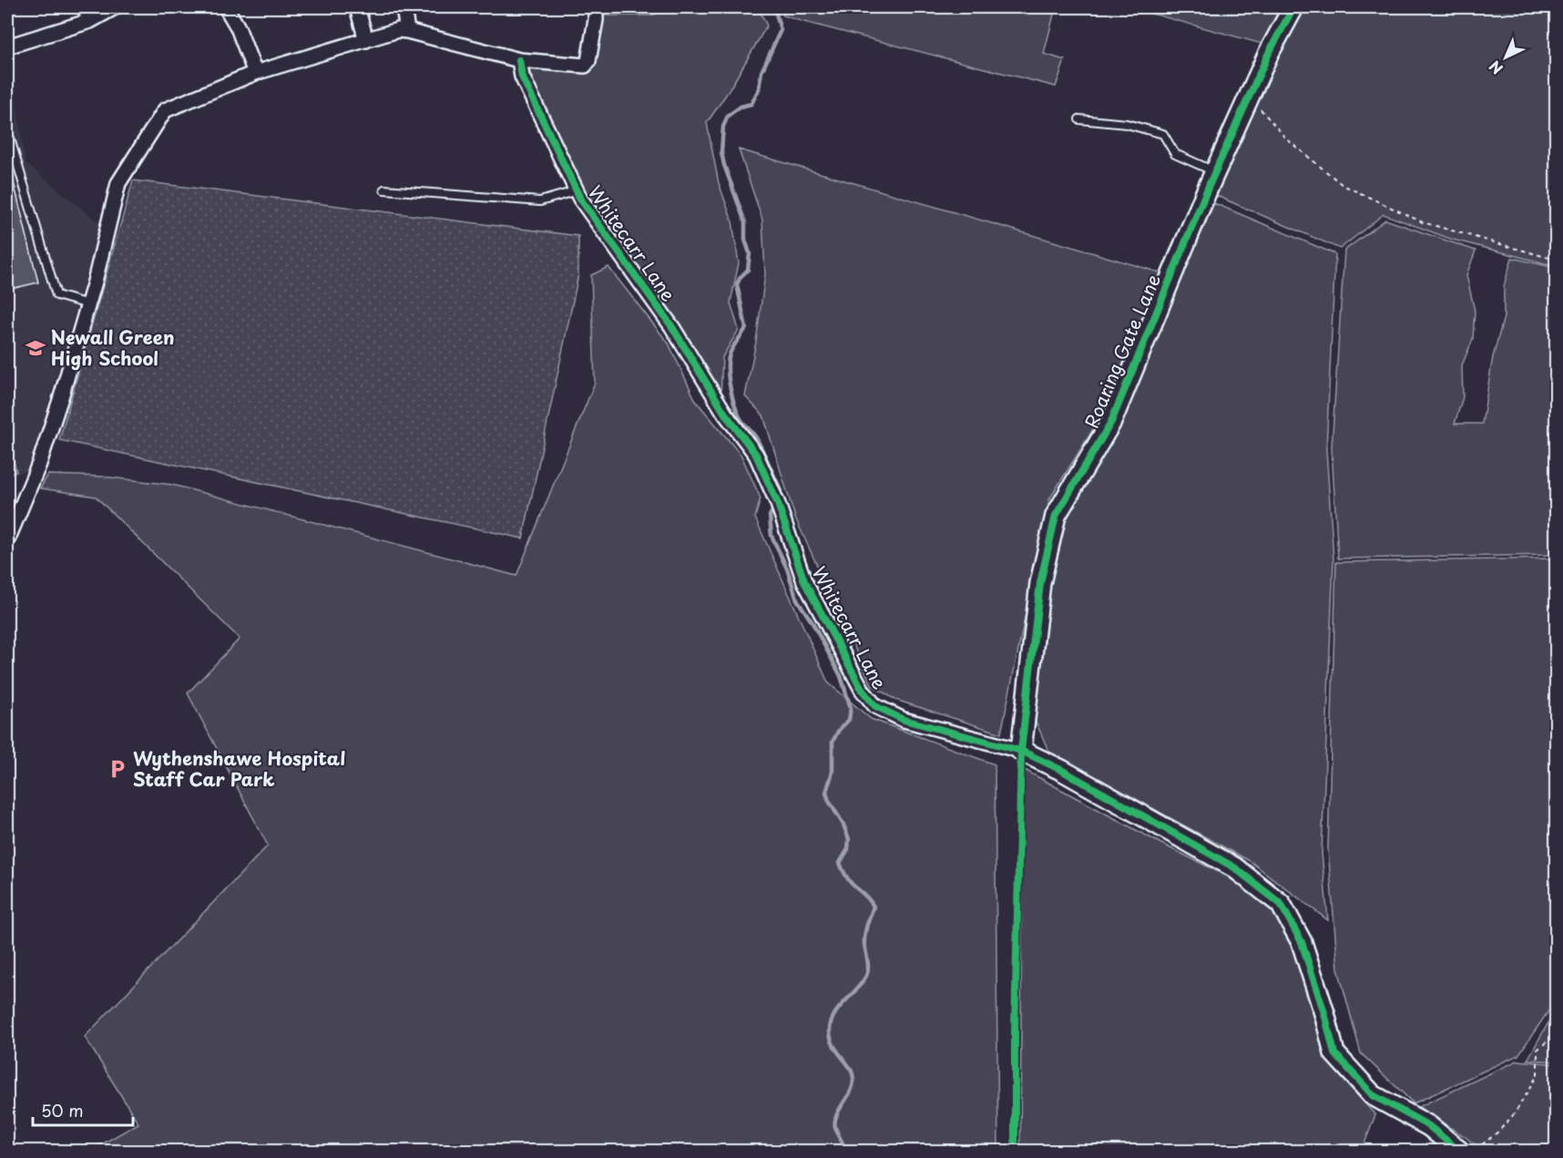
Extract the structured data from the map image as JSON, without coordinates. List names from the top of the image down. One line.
{"streets":{"street":["Whitecarr Lane","Roaring Gate Lane"]},"crossings":[["Whitecarr Lane","Roaring Gate Lane"]],"places":{"school or university":["Newall Green High School"],"parking":["Wythenshawe Hospital Staff Car Park"]},"scale_bar":"50 m","north":"bottom left"}
